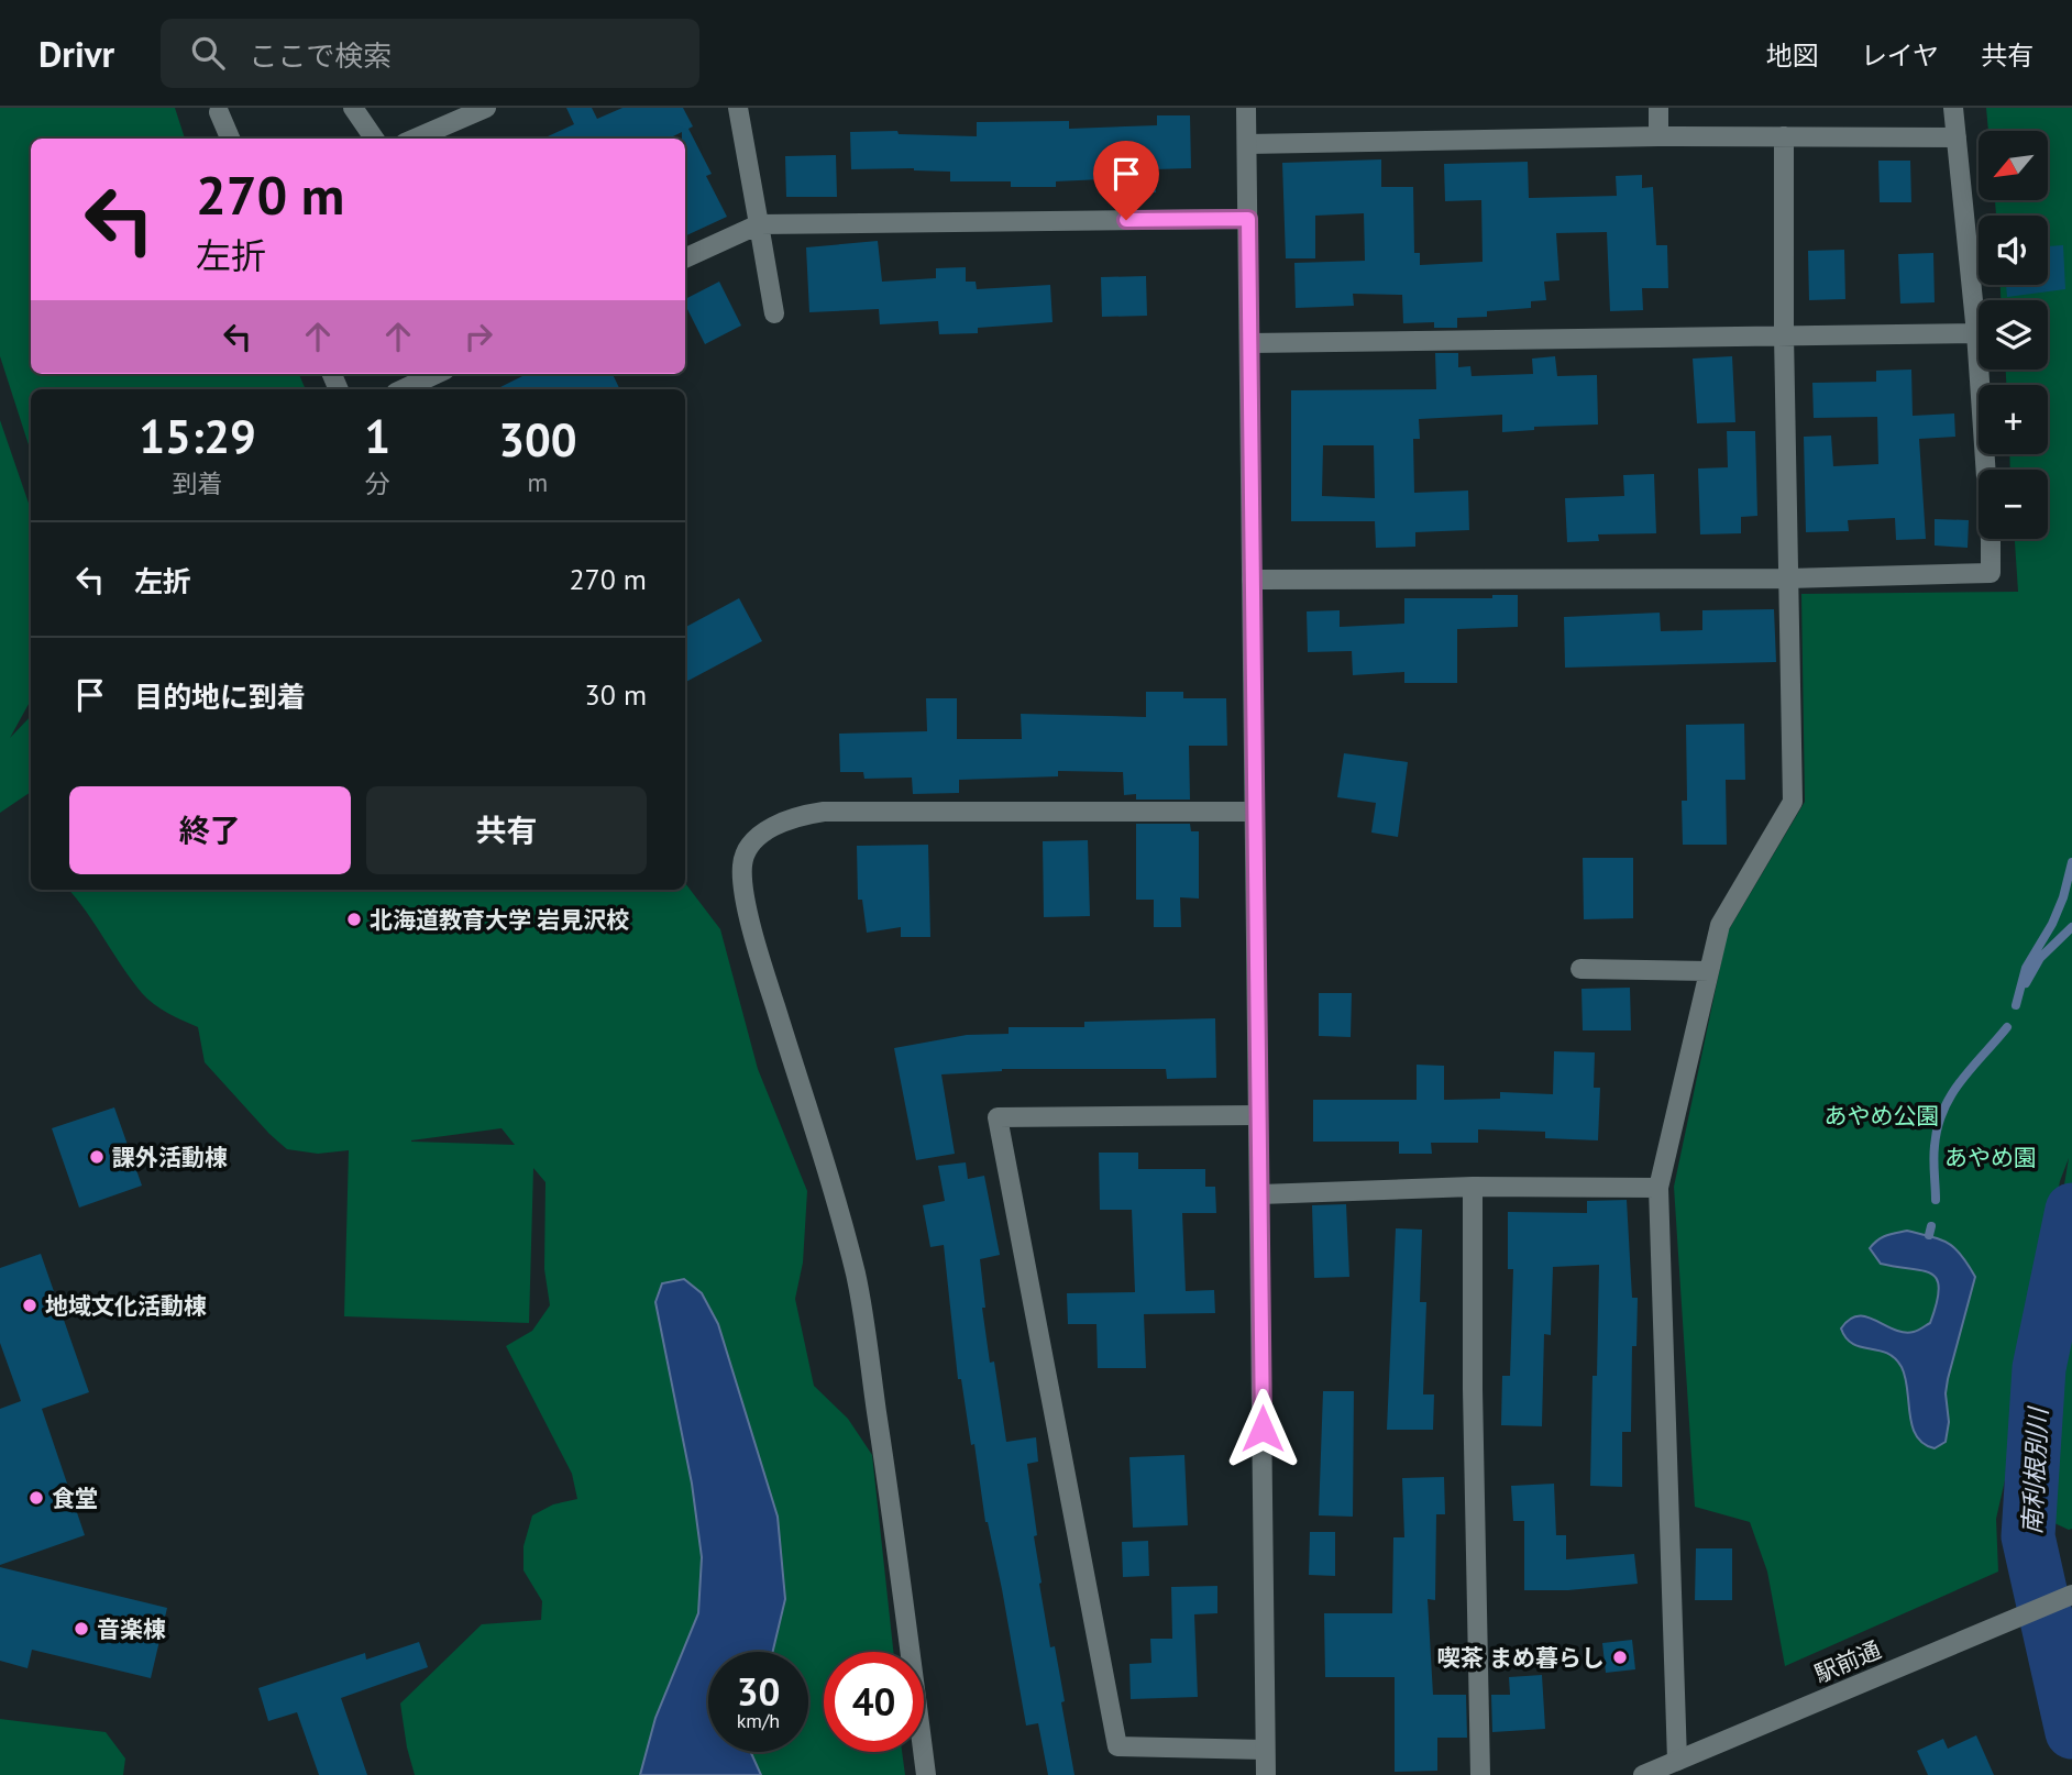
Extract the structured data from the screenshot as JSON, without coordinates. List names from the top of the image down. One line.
{"streets":{"street":["駅前通"]},"water":["南利根別川"],"parks":["あやめ公園","あやめ園"],"places":["北海道教育大学 岩見沢校","課外活動棟","地域文化活動棟","食堂","音楽棟","喫茶 まめ暮らし"],"north":"bottom left","page":{"header":"Drivr","search":"ここで検索","nav":["地図","レイヤ","共有"],"map_buttons":["+","−"],"turn":["270 m","左折"],"eta":["15:29","到着","1","分","300","m"],"list":[{"name":"左折","value":"270 m"},{"name":"目的地に到着","value":"30 m"}],"buttons":["終了","共有"],"speed":"30 km/h","limit":"40"}}
